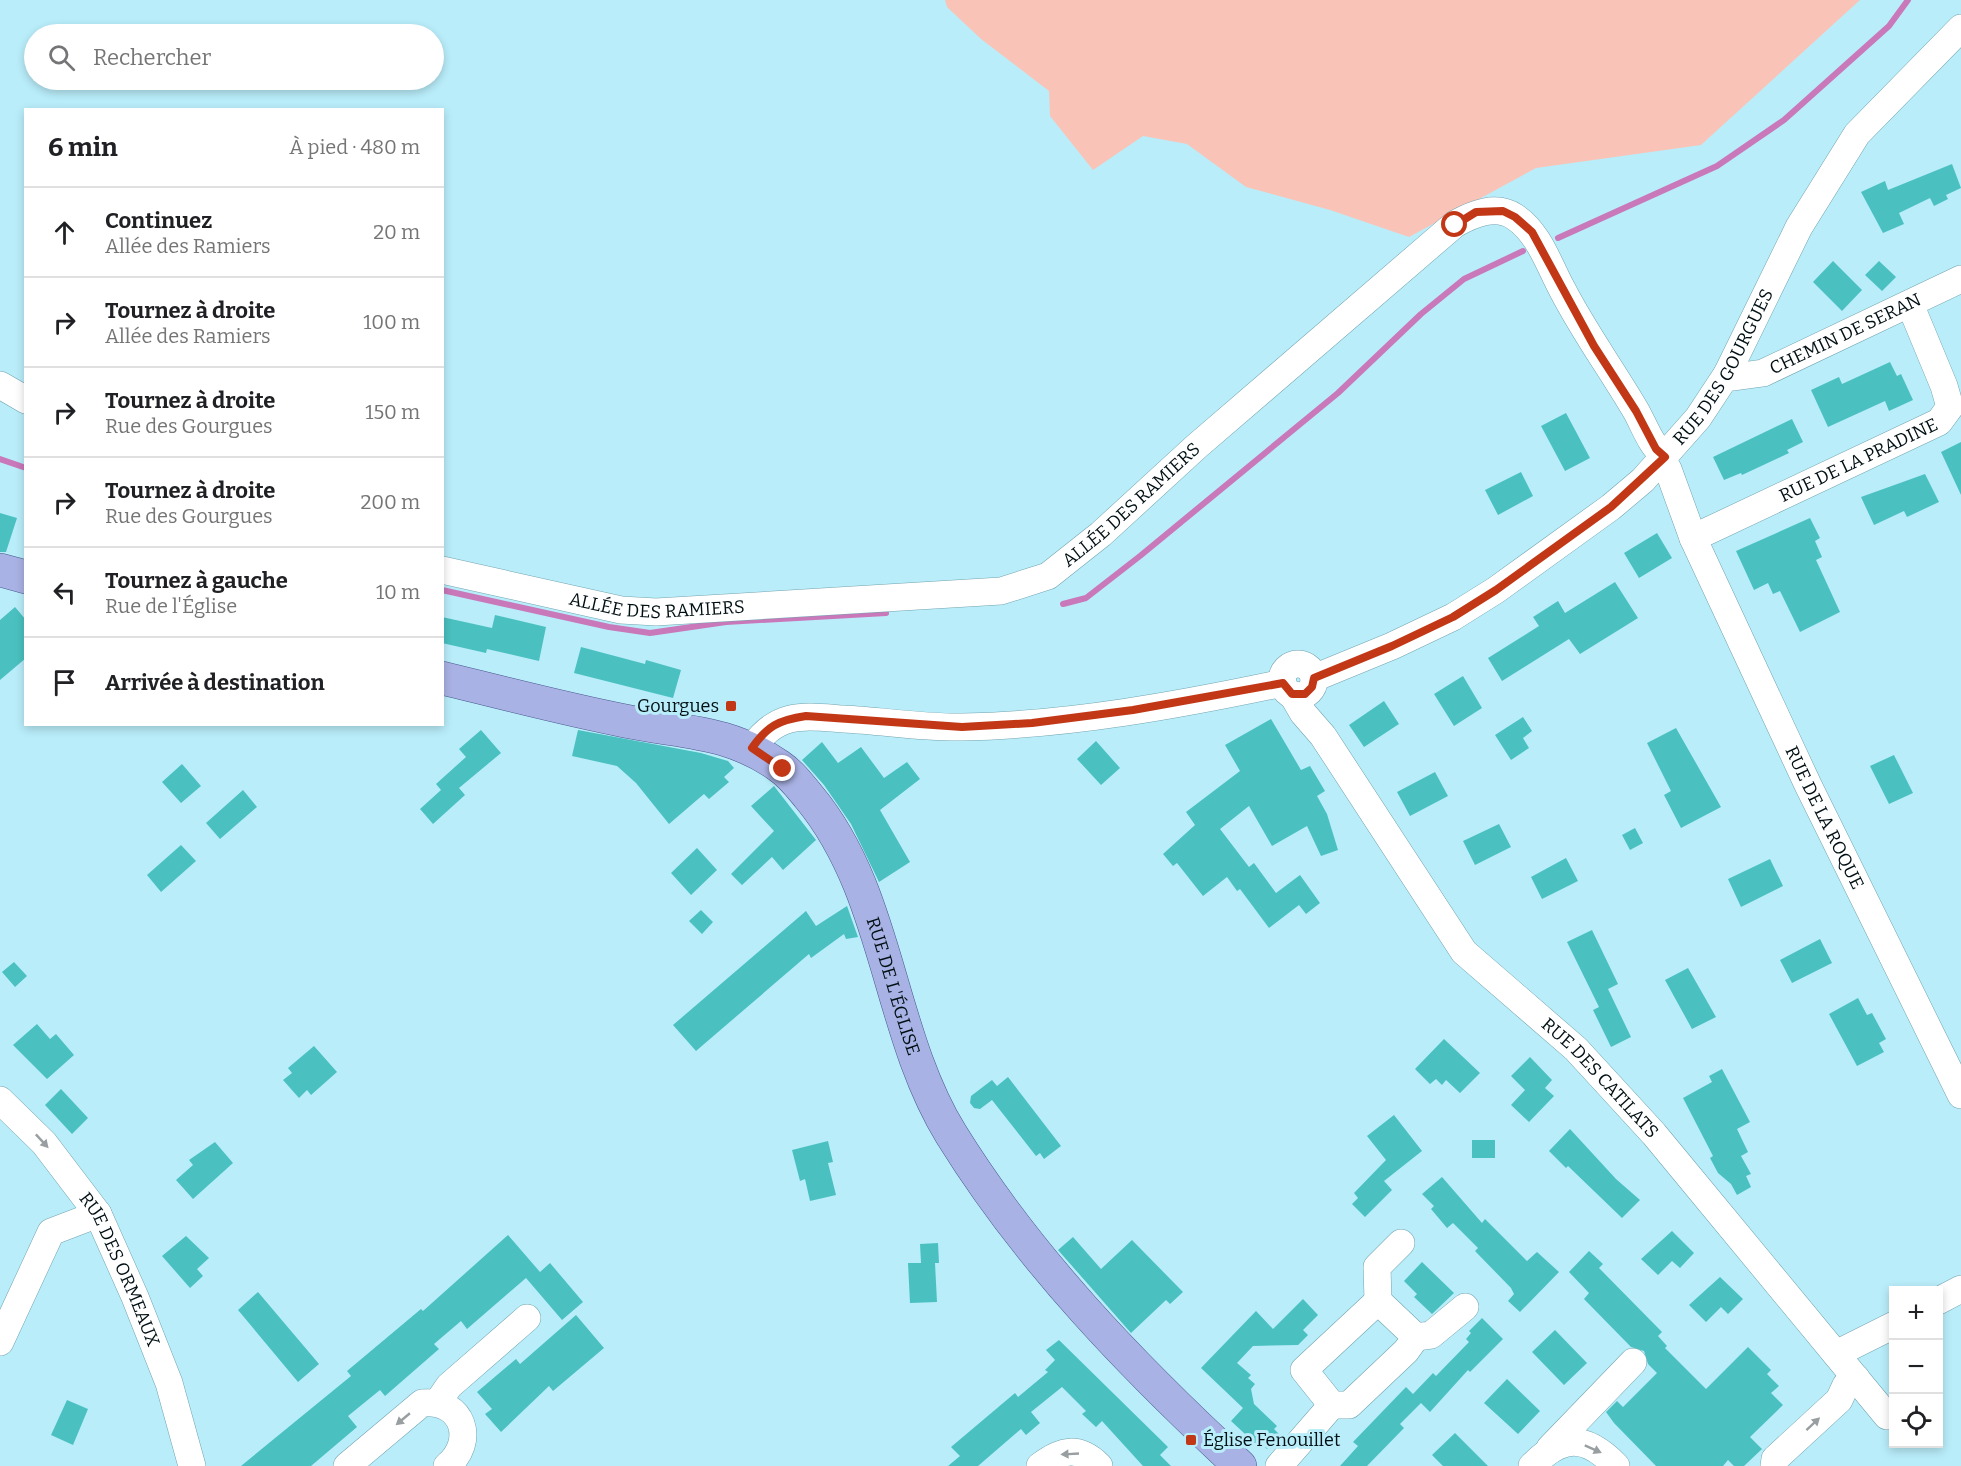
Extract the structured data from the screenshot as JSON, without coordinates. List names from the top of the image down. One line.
{"streets":{"main road":["RUE DE L'ÉGLISE"],"street":["CHEMIN DE SERAN","RUE DES GOURGUES","RUE DE LA PRADINE","ALLÉE DES RAMIERS","RUE DE LA ROQUE","RUE DES CATILATS","RUE DES ORMEAUX"]},"crossings":[["CHEMIN DE SERAN","RUE DES GOURGUES"],["CHEMIN DE SERAN","RUE DE LA PRADINE"],["RUE DES GOURGUES","ALLÉE DES RAMIERS"],["RUE DES GOURGUES","RUE DE LA ROQUE"],["RUE DES GOURGUES","RUE DE L'ÉGLISE"],["RUE DES GOURGUES","RUE DES CATILATS"],["RUE DE LA PRADINE","RUE DE LA ROQUE"],["ALLÉE DES RAMIERS","RUE DE LA ROQUE"]],"places":{"transit":["Gourgues","Église Fenouillet"]},"page":{"search":"Rechercher","heading":["6 min","À pied · 480 m"],"list":[["Continuez","Allée des Ramiers","20 m"],["Tournez à droite","Allée des Ramiers","100 m"],["Tournez à droite","Rue des Gourgues","150 m"],["Tournez à droite","Rue des Gourgues","200 m"],["Tournez à gauche","Rue de l'Église","10 m"],"Arrivée à destination"],"map_buttons":["+","−"]}}
